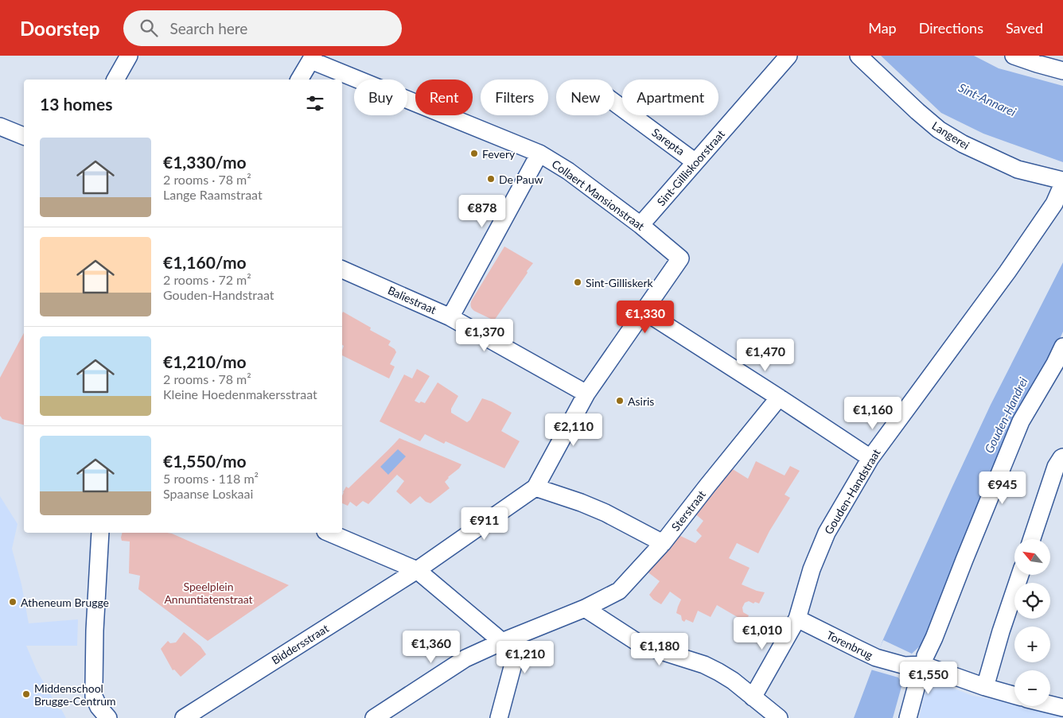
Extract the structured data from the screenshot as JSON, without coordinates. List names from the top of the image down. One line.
{"streets":{"street":["Langerei","Sarepta","Sint-Gilliskoorstraat","Collaert Mansionstraat","Baliestraat","Gouden-Handstraat","Sterstraat","Biddersstraat","Torenbrug"]},"crossings":[["Sarepta","Sint-Gilliskoorstraat"],["Sint-Gilliskoorstraat","Collaert Mansionstraat"],["Gouden-Handstraat","Torenbrug"]],"water":["Sint-Annarei","Gouden-Handrei"],"parks":["Speelplein Annuntiatenstraat"],"places":["Fevery","De Pauw","Sint-Gilliskerk","Asiris","Atheneum Brugge","Middenschool Brugge-Centrum"],"north":"top left","page":{"header":"Doorstep","search":"Search here","nav":["Map","Directions","Saved"],"chip":["Buy","Rent","Filters","New","Apartment"],"heading":"13 homes","list":[{"name":"€1,330/mo","note":"2 rooms · 78 m² · Lange Raamstraat"},{"name":"€1,160/mo","note":"2 rooms · 72 m² · Gouden-Handstraat"},{"name":"€1,210/mo","note":"2 rooms · 78 m² · Kleine Hoedenmakersstraat"},{"name":"€1,550/mo","note":"5 rooms · 118 m² · Spaanse Loskaai"}],"price":["€878","€1,330","€1,370","€1,470","€1,160","€2,110","€945","€911","€1,010","€1,360","€1,180","€1,210","€1,550"],"map_buttons":["+","−"]}}
